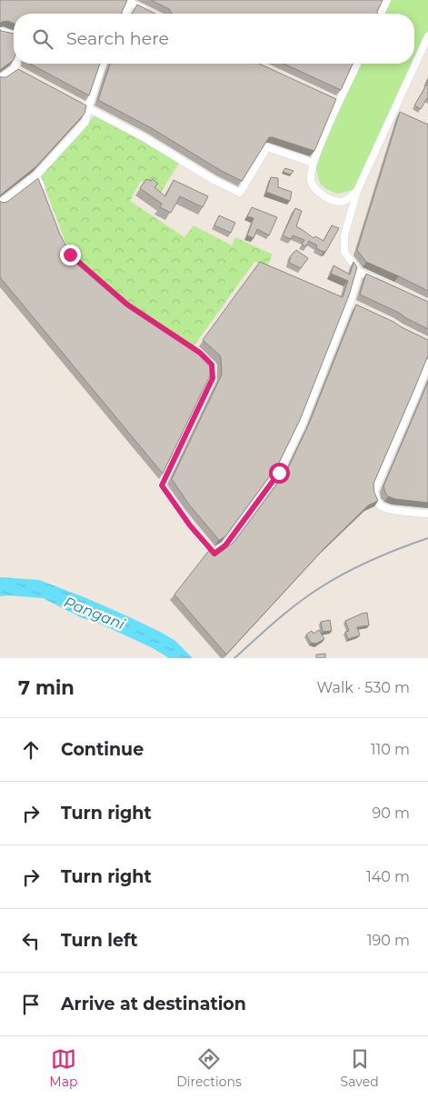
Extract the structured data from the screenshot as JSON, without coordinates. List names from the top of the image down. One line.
{"water":["Pangani"],"page":{"search":"Search here","heading":["7 min","Walk · 530 m"],"list":[["Continue","110 m"],["Turn right","90 m"],["Turn right","140 m"],["Turn left","190 m"],"Arrive at destination"],"nav":["Map","Directions","Saved"]}}
